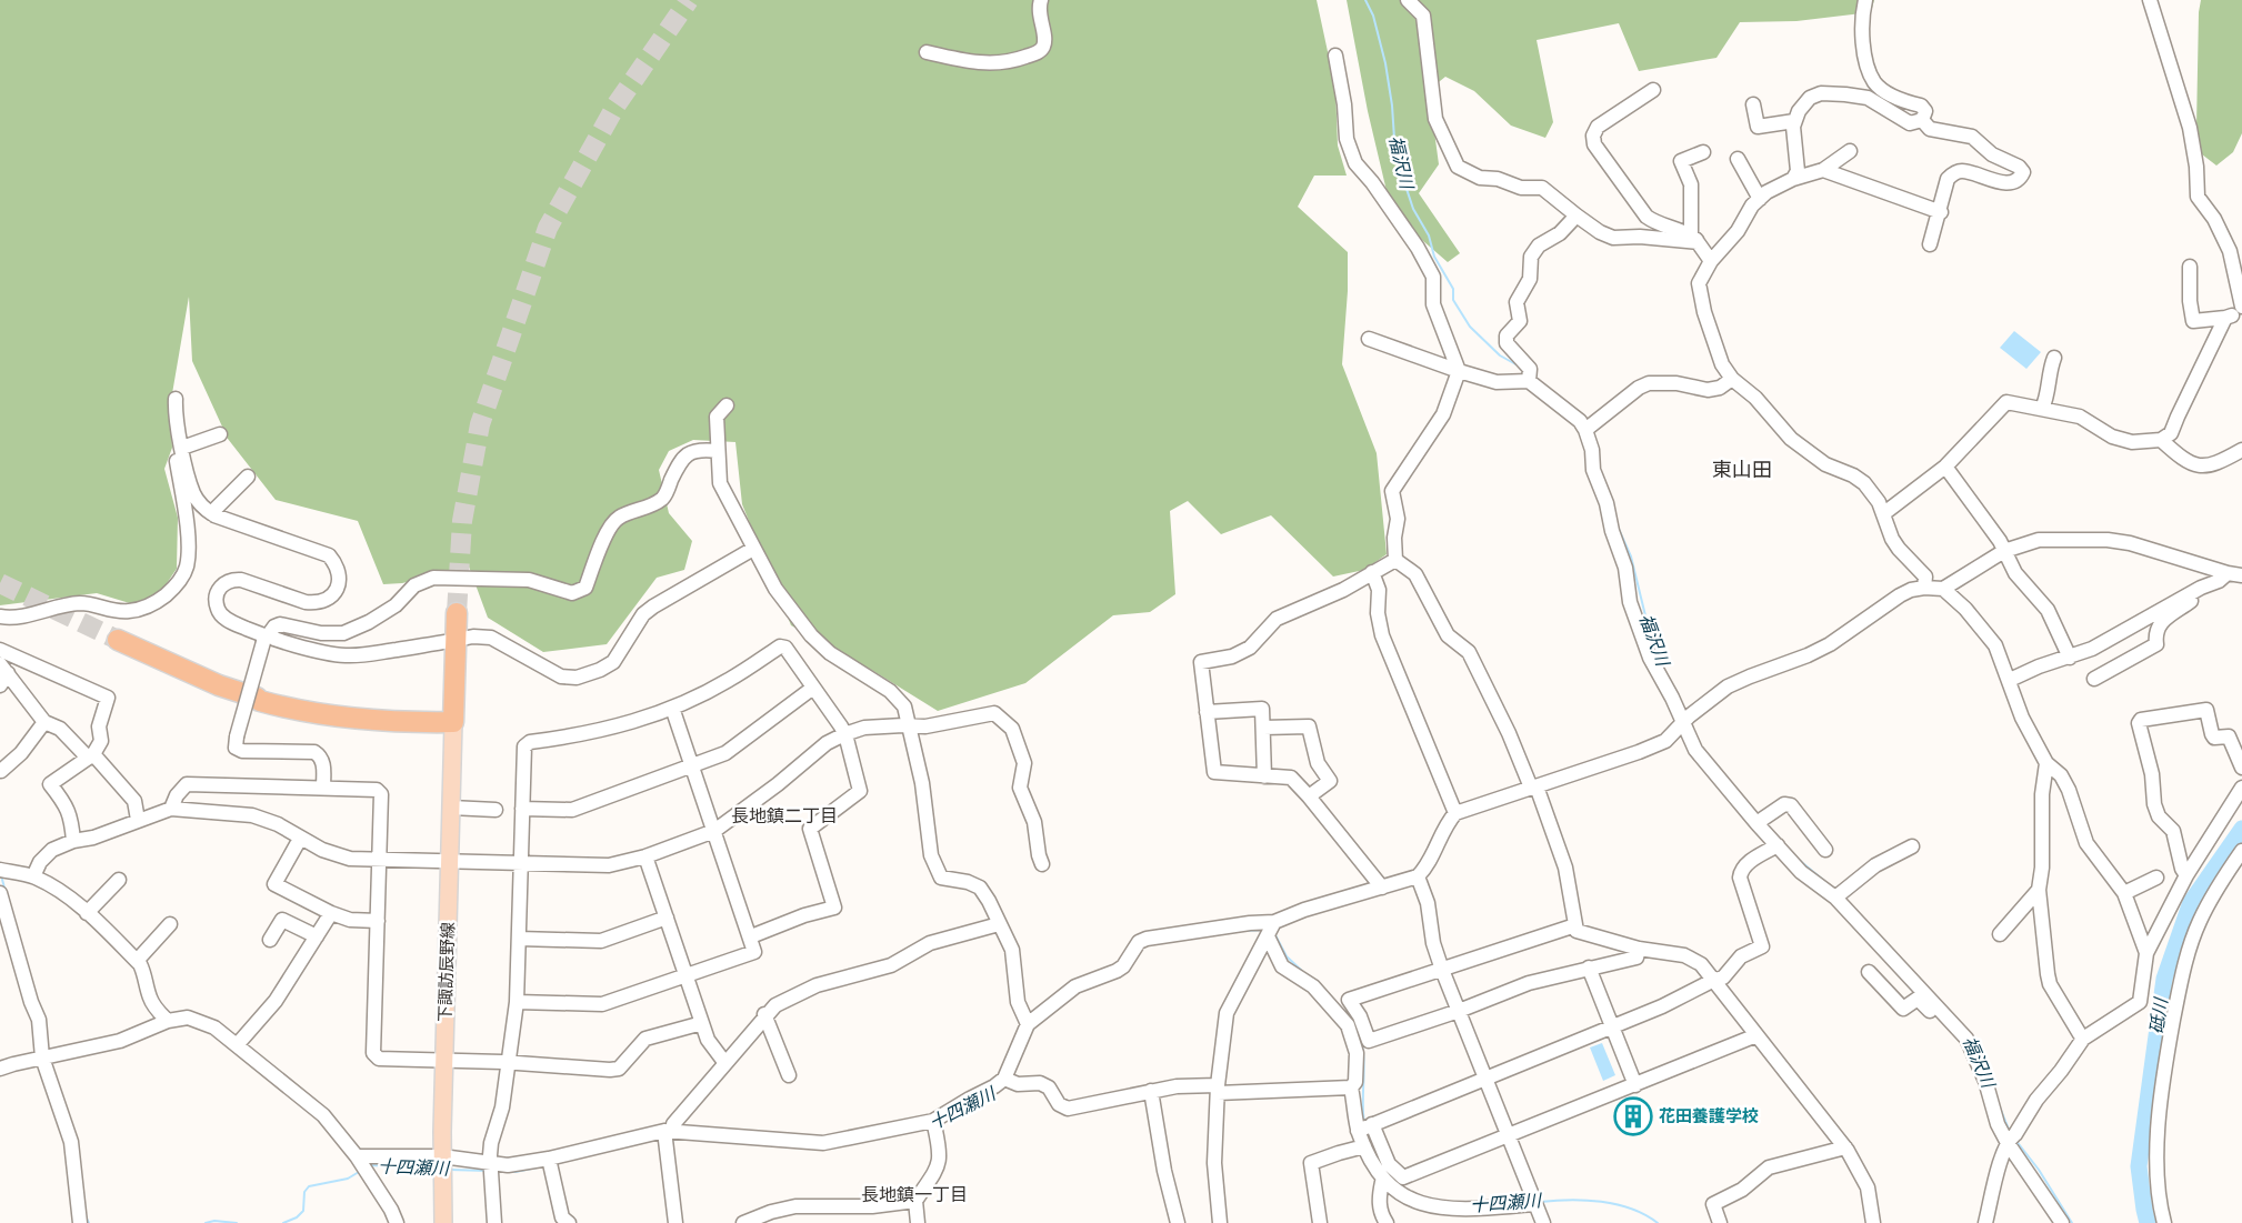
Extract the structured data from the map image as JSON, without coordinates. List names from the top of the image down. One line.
{"streets":{"main road":["下諏訪辰野線"]},"districts":["東山田","長地鎮二丁目","長地鎮一丁目"],"water":["福沢川","砥川","十四瀬川"],"places":{"building":["花田養護学校"]}}
